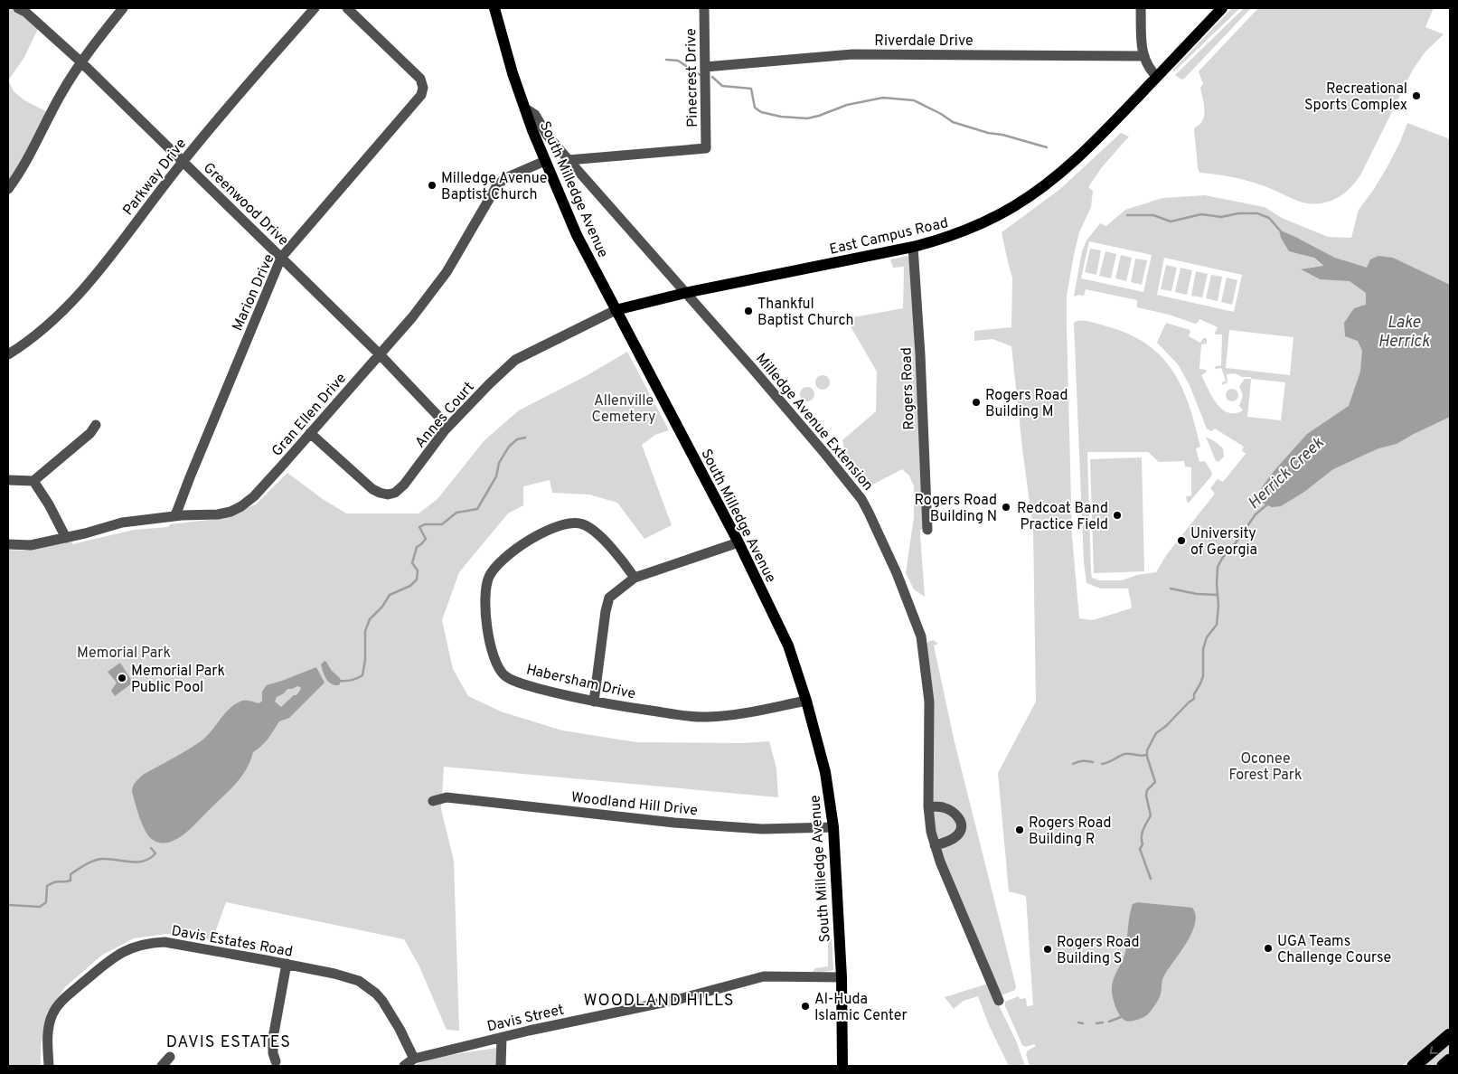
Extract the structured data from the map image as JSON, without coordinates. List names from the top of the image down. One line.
{"streets":{"main road":["South Milledge Avenue","East Campus Road"],"street":["Riverdale Drive","Pinecrest Drive","Parkway Drive","Greenwood Drive","Marion Drive","Rogers Road","Gran Ellen Drive","Annes Court","Milledge Avenue Extension","Habersham Drive","Woodland Hill Drive","Davis Estates Road","Davis Street"]},"crossings":[["Riverdale Drive","Pinecrest Drive"],["Pinecrest Drive","Milledge Avenue Extension"],["Parkway Drive","Greenwood Drive"],["South Milledge Avenue","East Campus Road"],["South Milledge Avenue","Gran Ellen Drive"],["South Milledge Avenue","Annes Court"],["South Milledge Avenue","Milledge Avenue Extension"],["South Milledge Avenue","Habersham Drive"],["South Milledge Avenue","Woodland Hill Drive"],["South Milledge Avenue","Davis Street"],["Greenwood Drive","Marion Drive"],["Greenwood Drive","Gran Ellen Drive"],["Greenwood Drive","Annes Court"],["East Campus Road","Rogers Road"],["East Campus Road","Annes Court"],["East Campus Road","Milledge Avenue Extension"],["Marion Drive","Gran Ellen Drive"],["Gran Ellen Drive","Annes Court"],["Davis Estates Road","Davis Street"]],"districts":["WOODLAND HILLS","DAVIS ESTATES"],"water":["Lake Herrick","Herrick Creek"],"parks":["Allenville Cemetery","Memorial Park","Oconee Forest Park"],"places":["Recreational Sports Complex","Milledge Avenue Baptist Church","Thankful Baptist Church","Rogers Road Building M","Rogers Road Building N","Redcoat Band Practice Field","University of Georgia","Memorial Park Public Pool","Rogers Road Building R","UGA Teams Challenge Course","Rogers Road Building S","Al-Huda Islamic Center"]}
